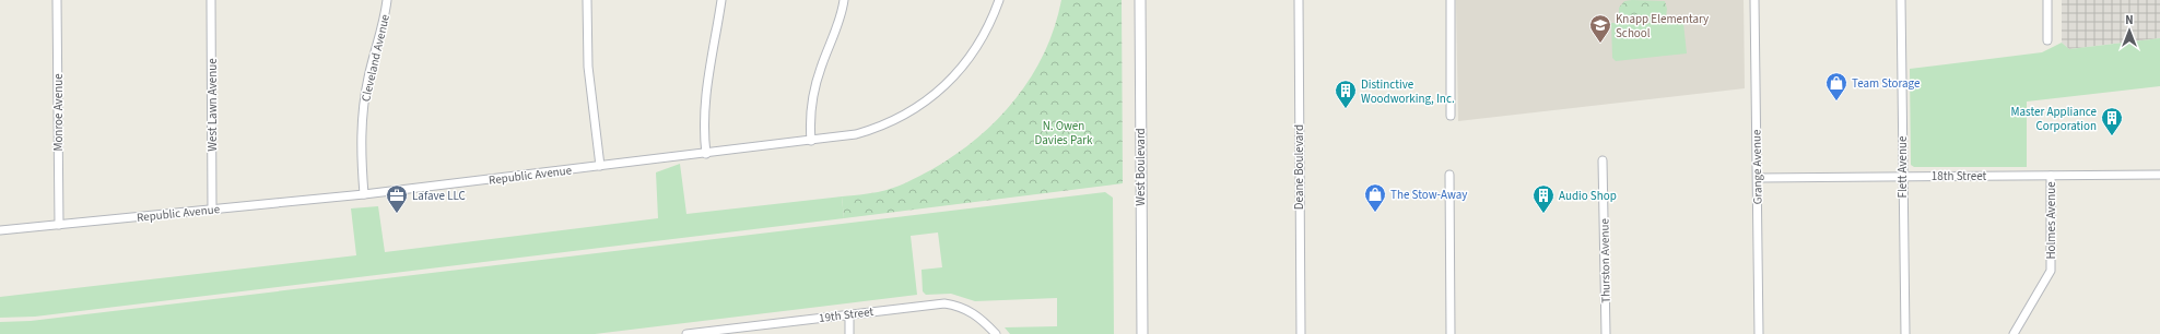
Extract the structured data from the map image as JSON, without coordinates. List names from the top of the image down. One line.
{"streets":{"street":["Cleveland Avenue","West Lawn Avenue","Monroe Avenue","West Boulevard","Deane Boulevard","Grange Avenue","Flett Avenue","Republic Avenue","18th Street","Holmes Avenue","Thurston Avenue","19th Street"]},"crossings":[["Cleveland Avenue","Republic Avenue"],["West Lawn Avenue","Republic Avenue"],["Monroe Avenue","Republic Avenue"],["Grange Avenue","18th Street"],["Flett Avenue","18th Street"],["18th Street","Holmes Avenue"]],"parks":["N. Owen Davies Park"],"places":{"school or university":["Knapp Elementary School"],"shop":["Team Storage","The Stow-Away"],"building":["Distinctive Woodworking, Inc.","Master Appliance Corporation","Audio Shop"],"office":["Lafave LLC"]},"north":"top"}
